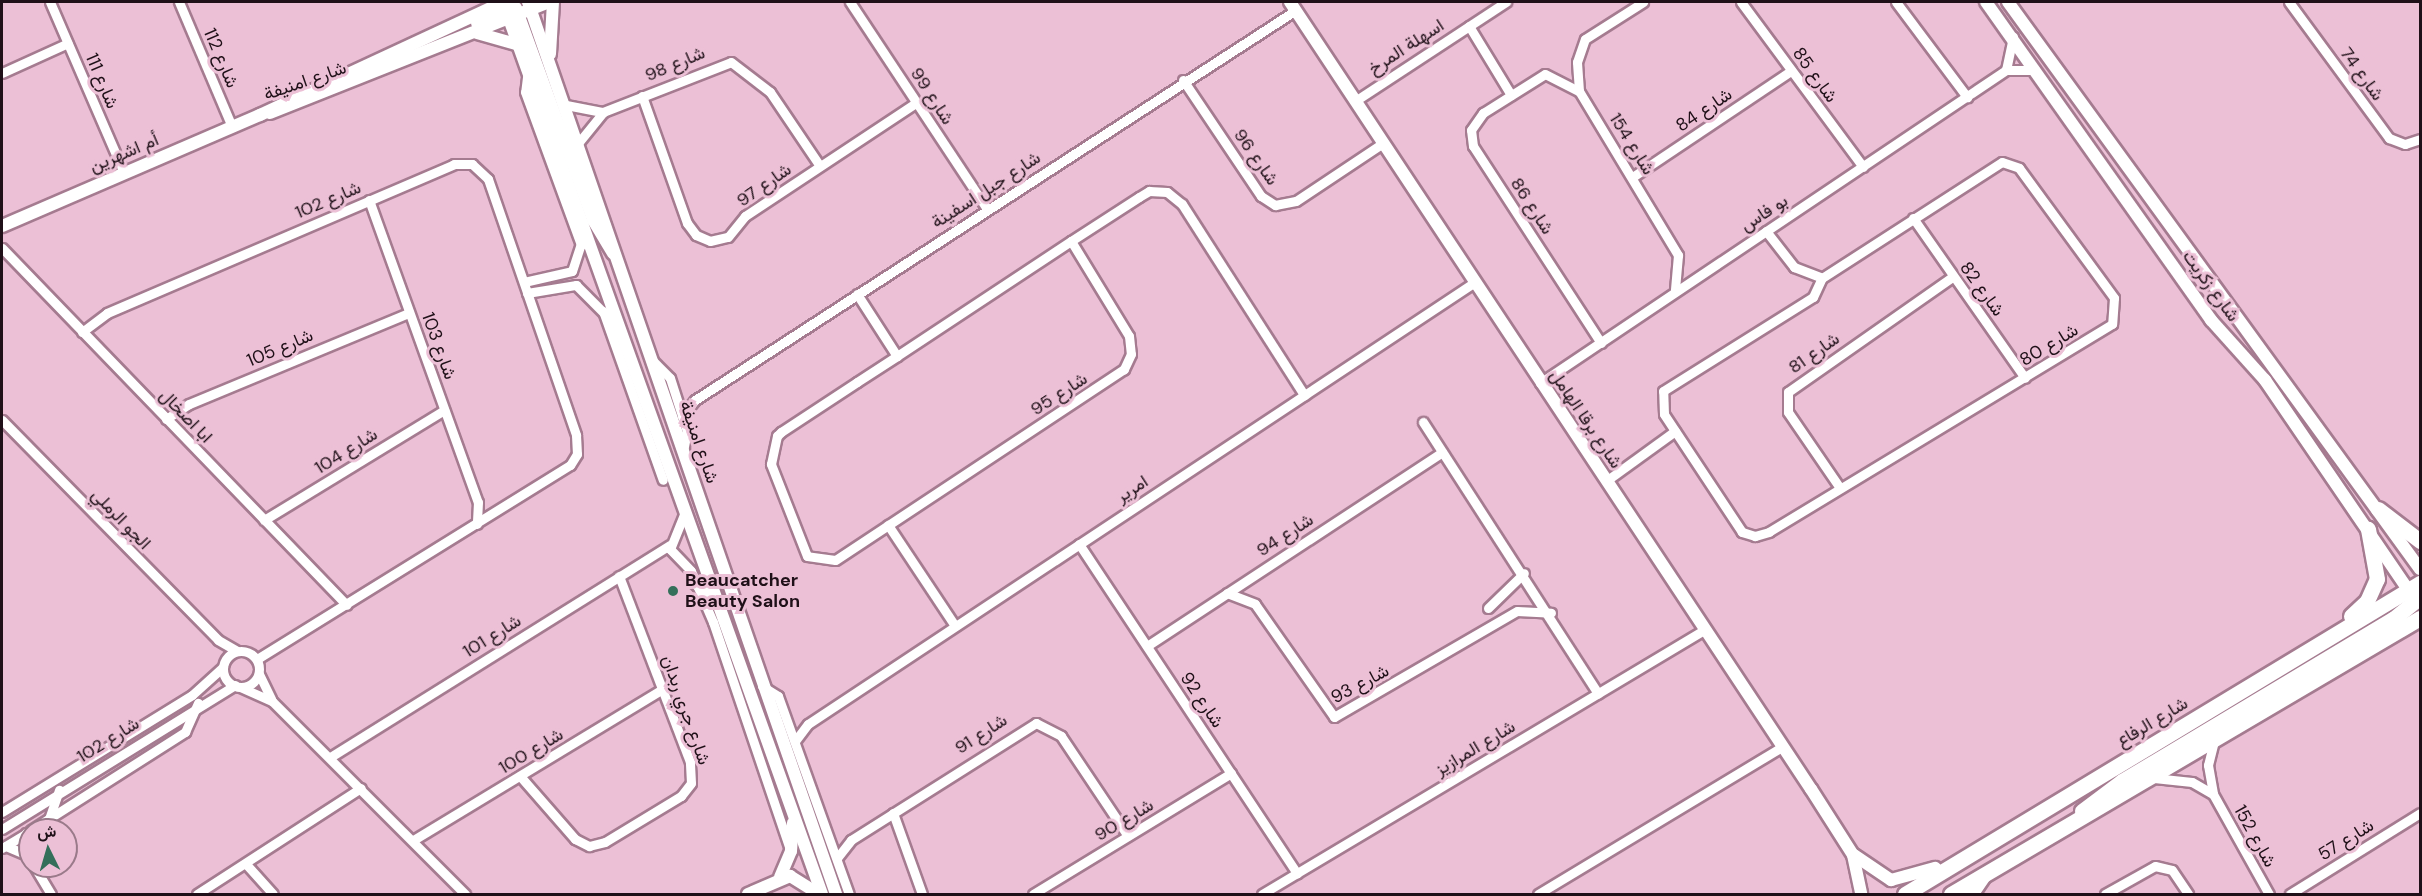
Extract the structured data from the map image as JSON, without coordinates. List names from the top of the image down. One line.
{"streets":{"main road":["شارع الرفاع"],"street":["اسهلة المرخ","شارع 112","شارع 98","شارع 74","شارع 85","شارع 111","شارع امنيفة","شارع 99","شارع 84","شارع 154","أم اشهرين","شارع 96","شارع 97","شارع جبل اسفينة","شارع 102","شارع 86","بو فاس","شارع زكريت","شارع 82","شارع 80","شارع 103","شارع 105","شارع 81","شارع 95","ابا اصخال","شارع برقا الهامل","شارع 104","امرير","الجو الرملي","شارع 94","شارع 101","شارع 93","شارع 92","شارع جري ربدان","شارع 91","شارع المرازيز","شارع 100","شارع 90","شارع 152","شارع 57"]},"crossings":[["اسهلة المرخ","شارع برقا الهامل"],["شارع 112","أم اشهرين"],["شارع 98","شارع امنيفة"],["شارع 98","شارع 97"],["شارع 85","شارع 84"],["شارع 85","بو فاس"],["شارع 111","أم اشهرين"],["شارع امنيفة","أم اشهرين"],["شارع 99","شارع 97"],["شارع 99","شارع جبل اسفينة"],["شارع 84","شارع 154"],["شارع 154","شارع 86"],["شارع 154","بو فاس"],["شارع 96","شارع جبل اسفينة"],["شارع 96","شارع برقا الهامل"],["شارع جبل اسفينة","شارع برقا الهامل"],["شارع 102","شارع 103"],["شارع 102","ابا اصخال"],["شارع 102","الجو الرملي"],["شارع 86","بو فاس"],["بو فاس","شارع برقا الهامل"],["شارع زكريت","شارع الرفاع"],["شارع 82","شارع 80"],["شارع 82","شارع 81"],["شارع 80","شارع 81"],["شارع 103","شارع 105"],["شارع 103","شارع 104"],["شارع 105","ابا اصخال"],["شارع 95","امرير"],["ابا اصخال","شارع 104"],["شارع برقا الهامل","امرير"],["شارع برقا الهامل","شارع الرفاع"],["شارع برقا الهامل","شارع المرازيز"],["امرير","شارع 92"],["شارع 94","شارع 93"],["شارع 94","شارع 92"],["شارع 101","شارع جري ربدان"],["شارع 92","شارع المرازيز"],["شارع 92","شارع 90"],["شارع جري ربدان","شارع 100"],["شارع 91","شارع 90"]],"places":["Beaucatcher Beauty Salon"],"north":"top"}
